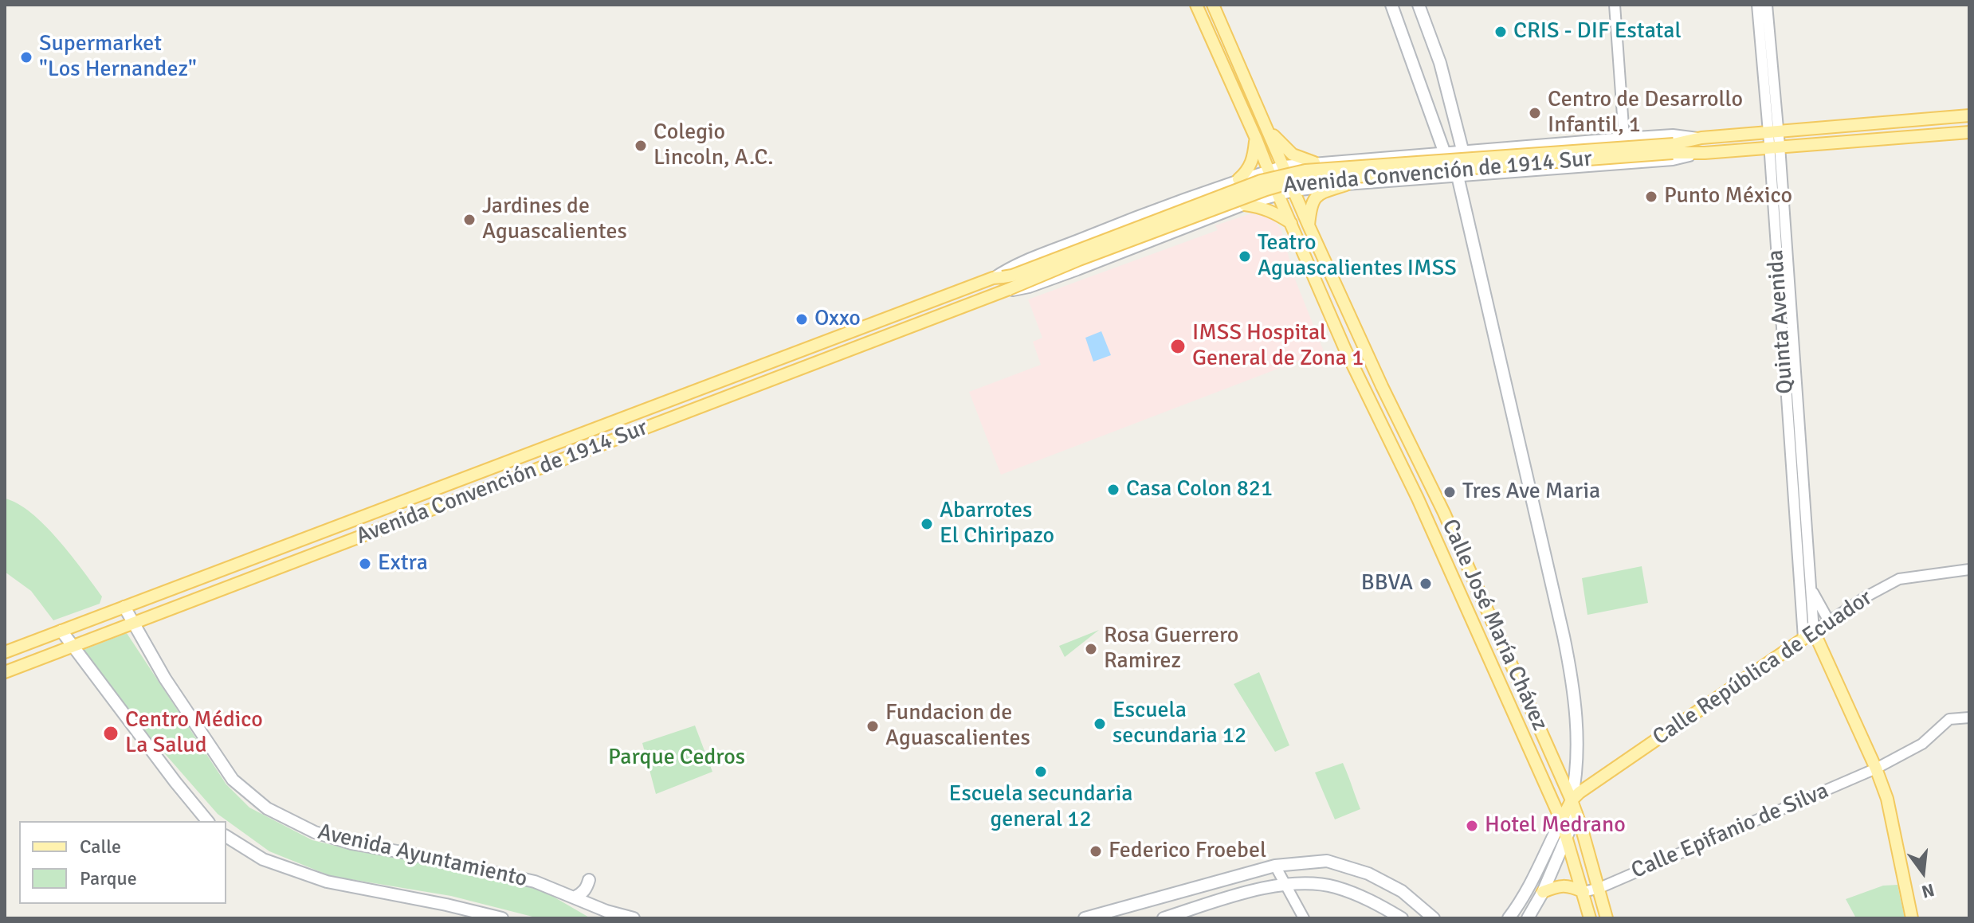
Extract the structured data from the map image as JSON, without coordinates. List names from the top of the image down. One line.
{"streets":{"main road":["Avenida Convención de 1914 Sur","Calle José María Chávez","Calle República de Ecuador","Avenida Ayuntamiento"],"street":["Quinta Avenida","Calle Epifanio de Silva"]},"crossings":[["Avenida Convención de 1914 Sur","Quinta Avenida"],["Avenida Convención de 1914 Sur","Calle José María Chávez"],["Avenida Convención de 1914 Sur","Avenida Ayuntamiento"],["Quinta Avenida","Calle República de Ecuador"],["Calle José María Chávez","Calle República de Ecuador"],["Calle José María Chávez","Calle Epifanio de Silva"]],"parks":["Parque Cedros"],"places":["CRIS - DIF Estatal","Supermarket \"Los Hernandez\"","Centro de Desarrollo Infantil, 1","Colegio Lincoln, A.C.","Punto México","Jardines de Aguascalientes","Teatro Aguascalientes IMSS","Oxxo","IMSS Hospital General de Zona 1","Casa Colon 821","Tres Ave Maria","Abarrotes El Chiripazo","Extra","BBVA","Rosa Guerrero Ramirez","Escuela secundaria 12","Fundacion de Aguascalientes","Centro Médico La Salud","Escuela secundaria general 12","Hotel Medrano","Federico Froebel"],"legend":["Calle","Parque"],"north":"bottom"}
